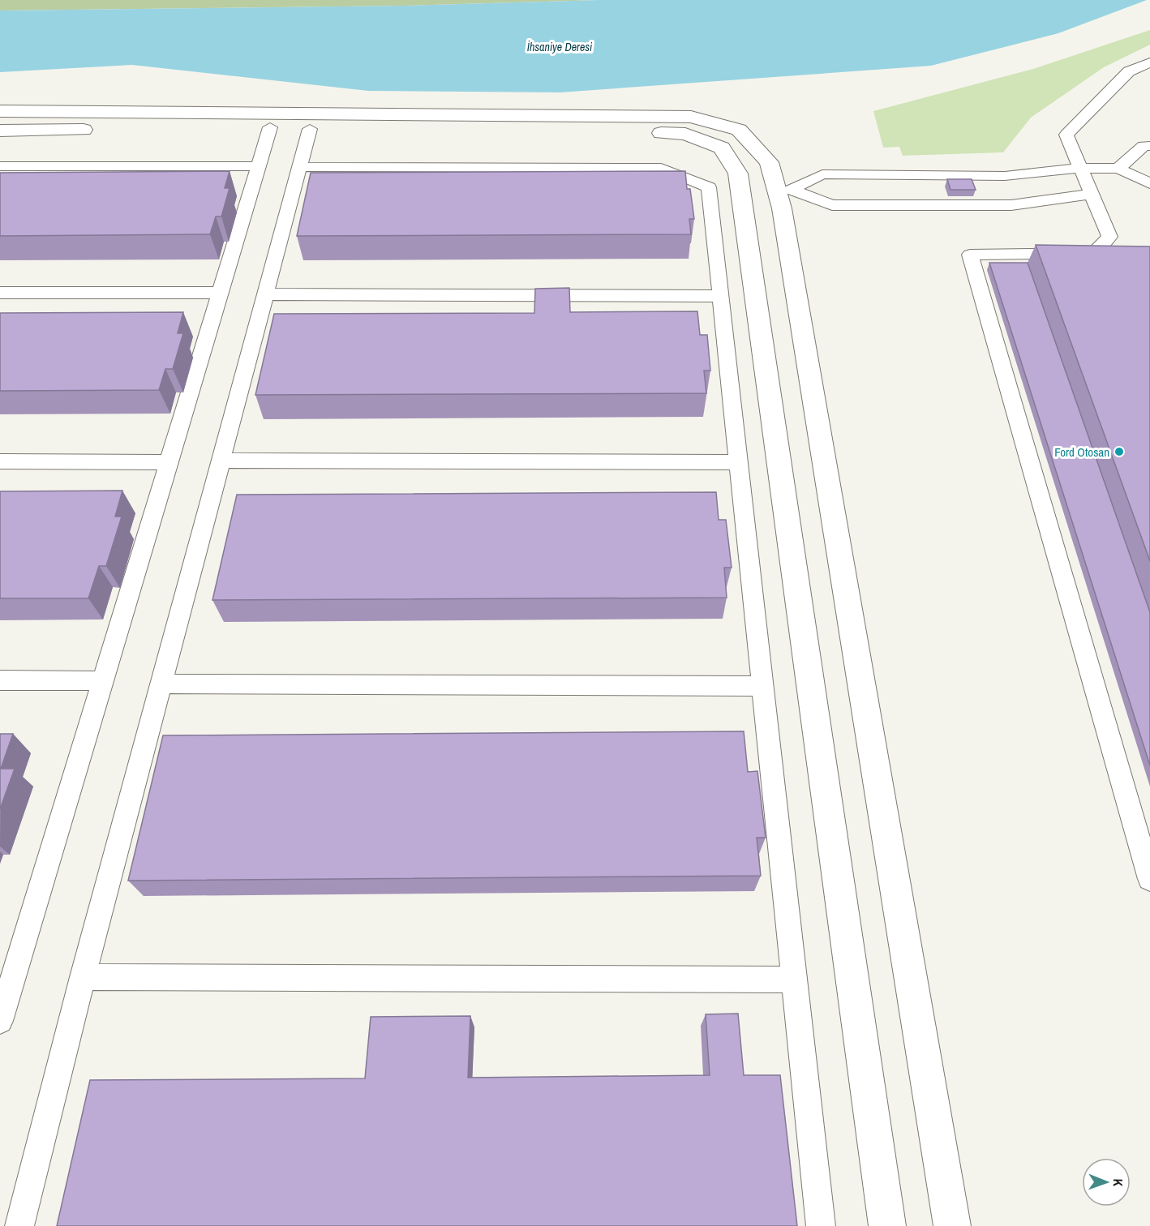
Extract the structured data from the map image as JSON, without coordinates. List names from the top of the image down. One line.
{"water":["İhsaniye Deresi"],"places":["Ford Otosan"],"north":"right"}
